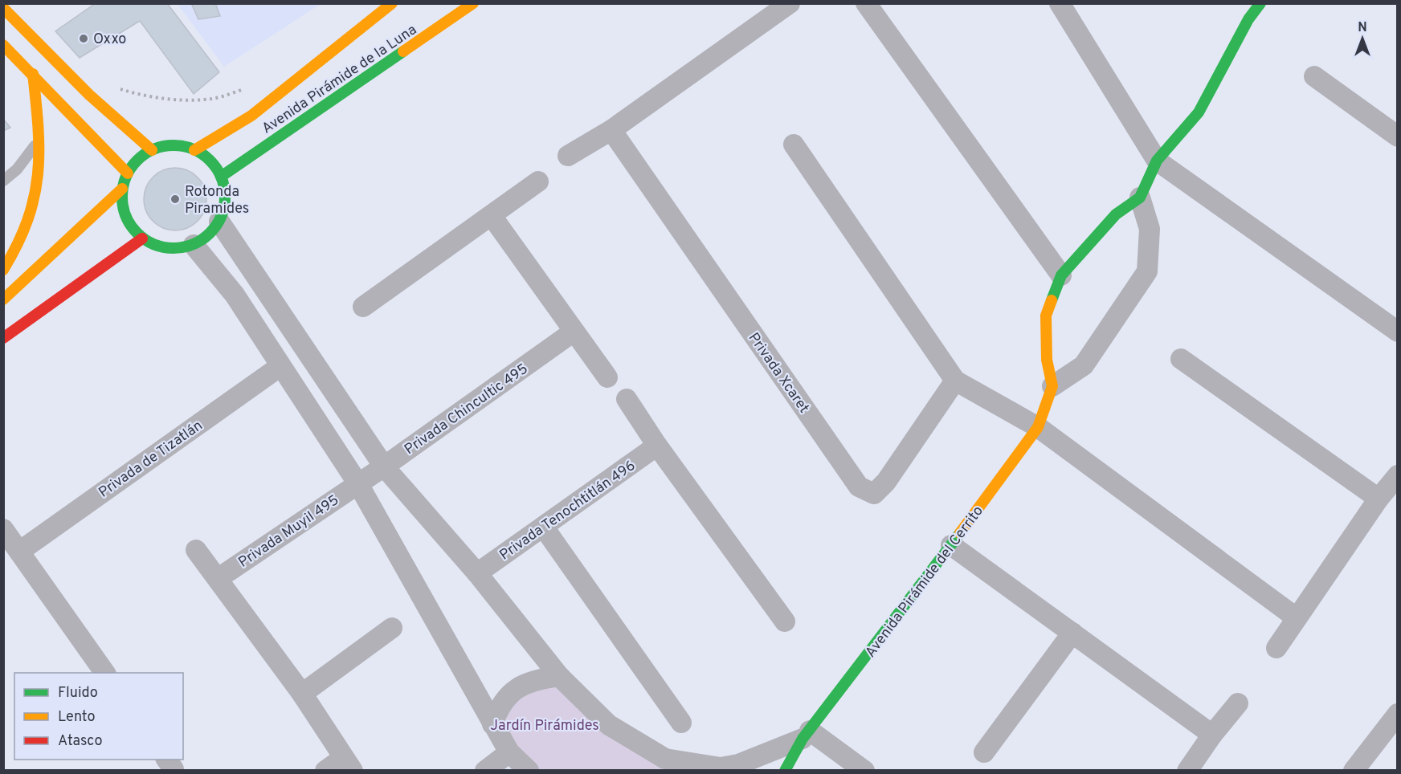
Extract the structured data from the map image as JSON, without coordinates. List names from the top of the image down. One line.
{"streets":{"street":["Avenida Pirámide de la Luna","Privada Xcaret","Privada Chincultic 495","Privada de Tizatlán","Privada Tenochtitlán 496","Privada Muyil 495","Avenida Pirámide del Cerrito"]},"crossings":[["Privada Chincultic 495","Privada Muyil 495"]],"parks":["Jardín Pirámides"],"places":["Oxxo","Rotonda Piramides"],"legend":["Fluido","Lento","Atasco"],"north":"top"}
